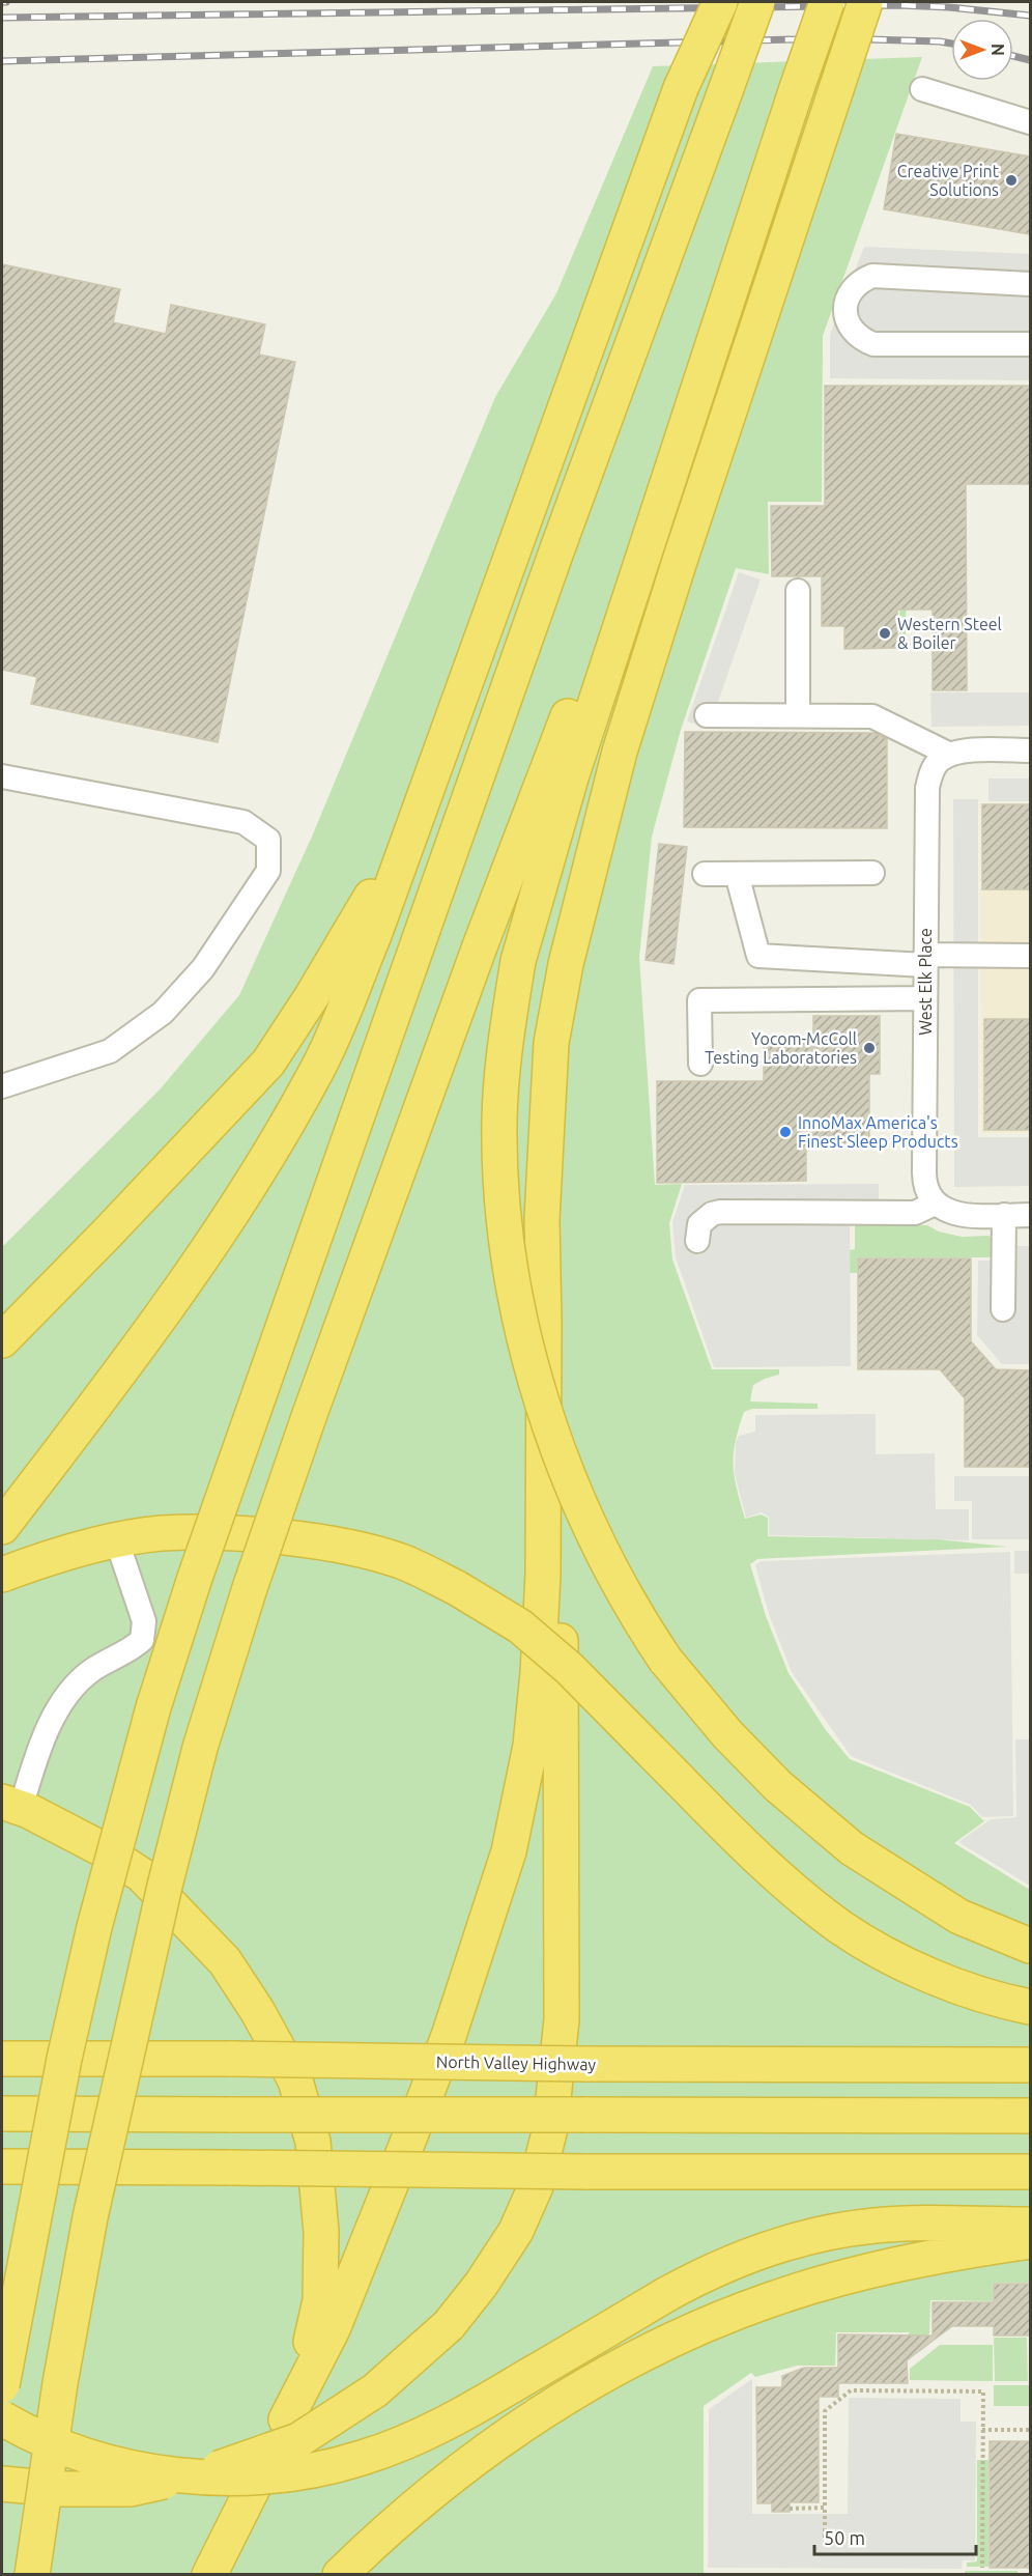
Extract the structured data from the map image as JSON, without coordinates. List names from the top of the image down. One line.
{"streets":{"highway":["North Valley Highway"],"street":["West Elk Place"]},"places":["Creative Print Solutions","Western Steel & Boiler","Yocom-McColl Testing Laboratories","InnoMax America's Finest Sleep Products"],"scale_bar":"50 m","north":"right"}
